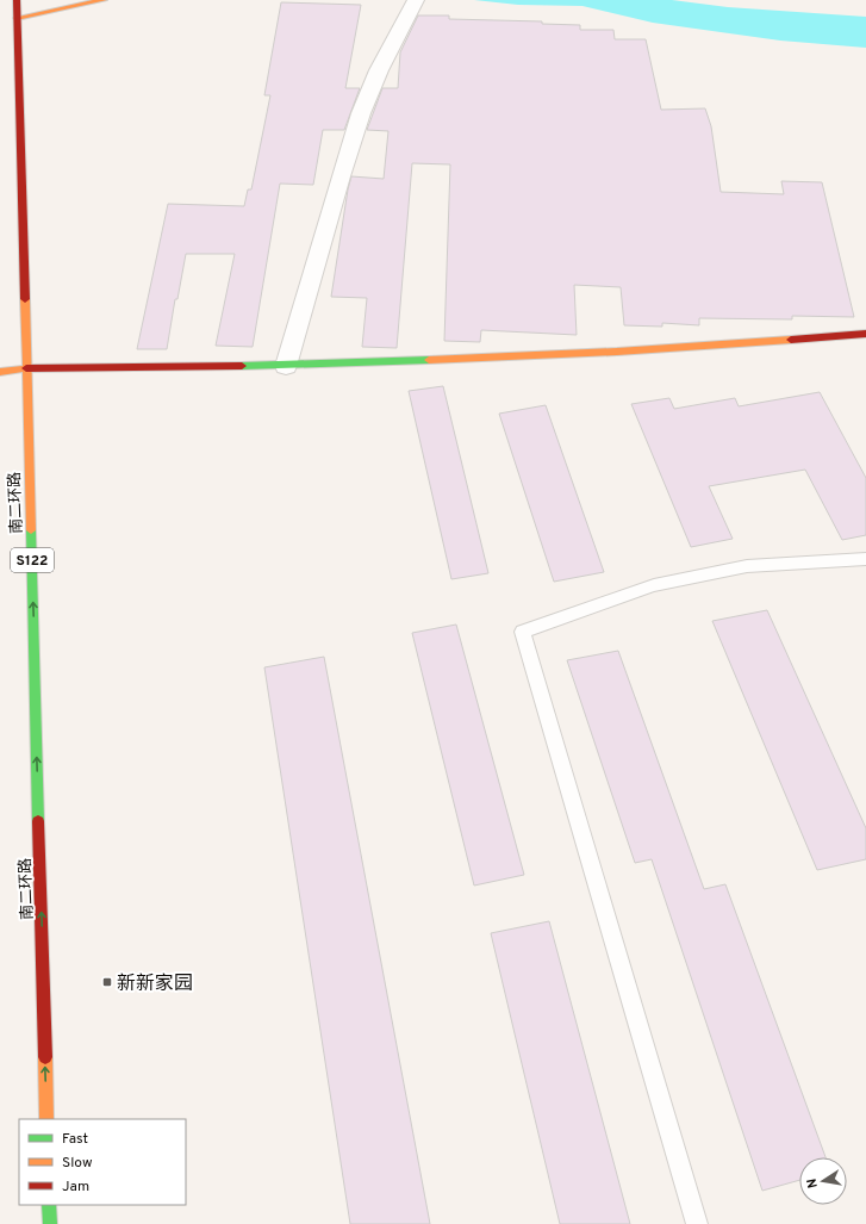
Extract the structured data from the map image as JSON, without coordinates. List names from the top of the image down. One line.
{"streets":{"main road":["南二环路","S122"]},"one_way":["南二环路"],"places":{"transit":["新新家园"]},"legend":["Fast","Slow","Jam"],"north":"left"}
